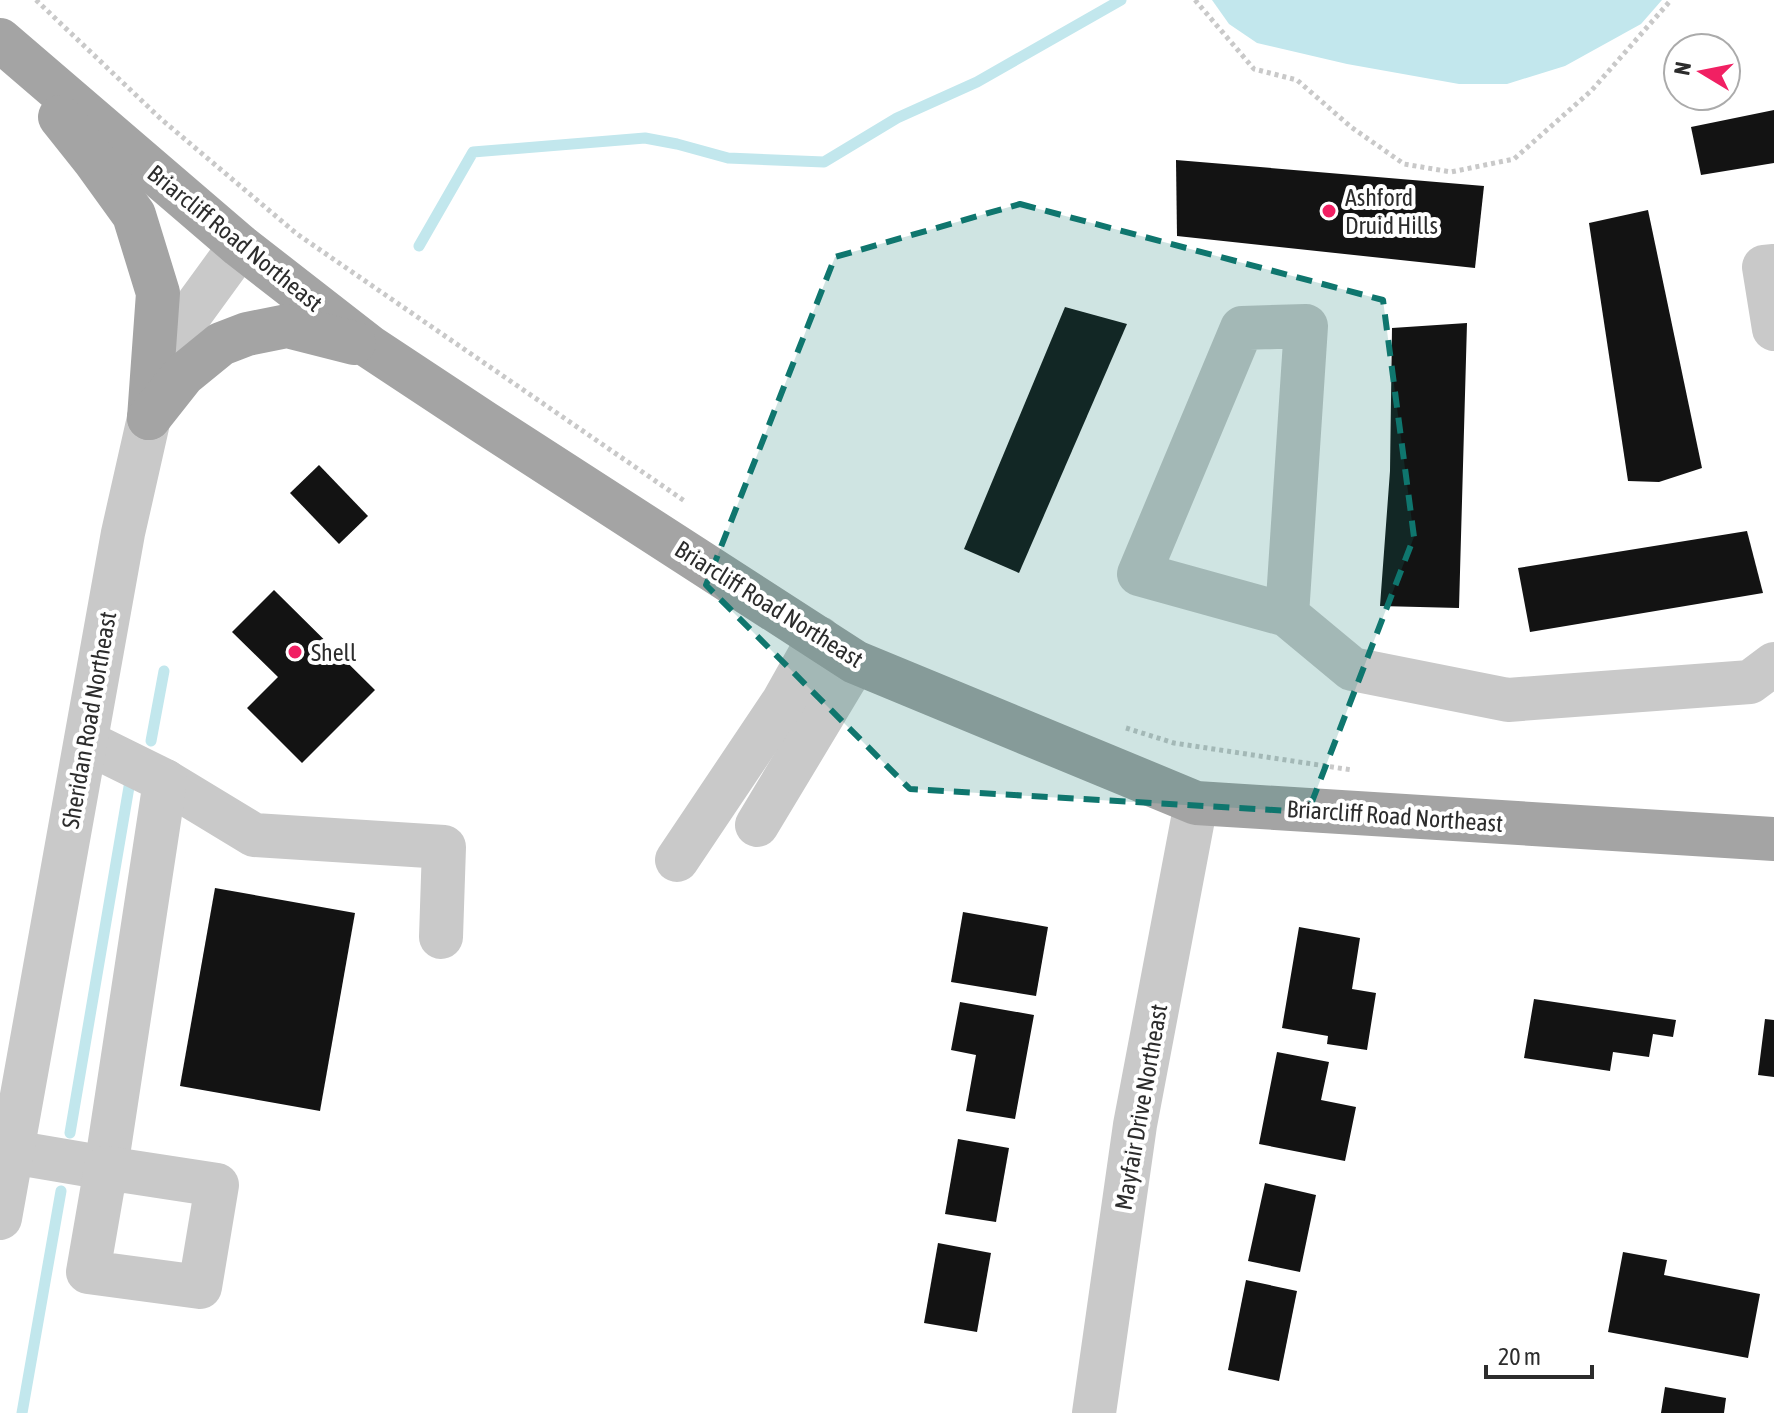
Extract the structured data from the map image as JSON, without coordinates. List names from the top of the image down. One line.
{"streets":{"main road":["Briarcliff Road Northeast"],"street":["Sheridan Road Northeast","Mayfair Drive Northeast"]},"crossings":[["Briarcliff Road Northeast","Sheridan Road Northeast"],["Briarcliff Road Northeast","Mayfair Drive Northeast"]],"places":["Ashford Druid Hills","Shell"],"scale_bar":"20 m","north":"left"}
